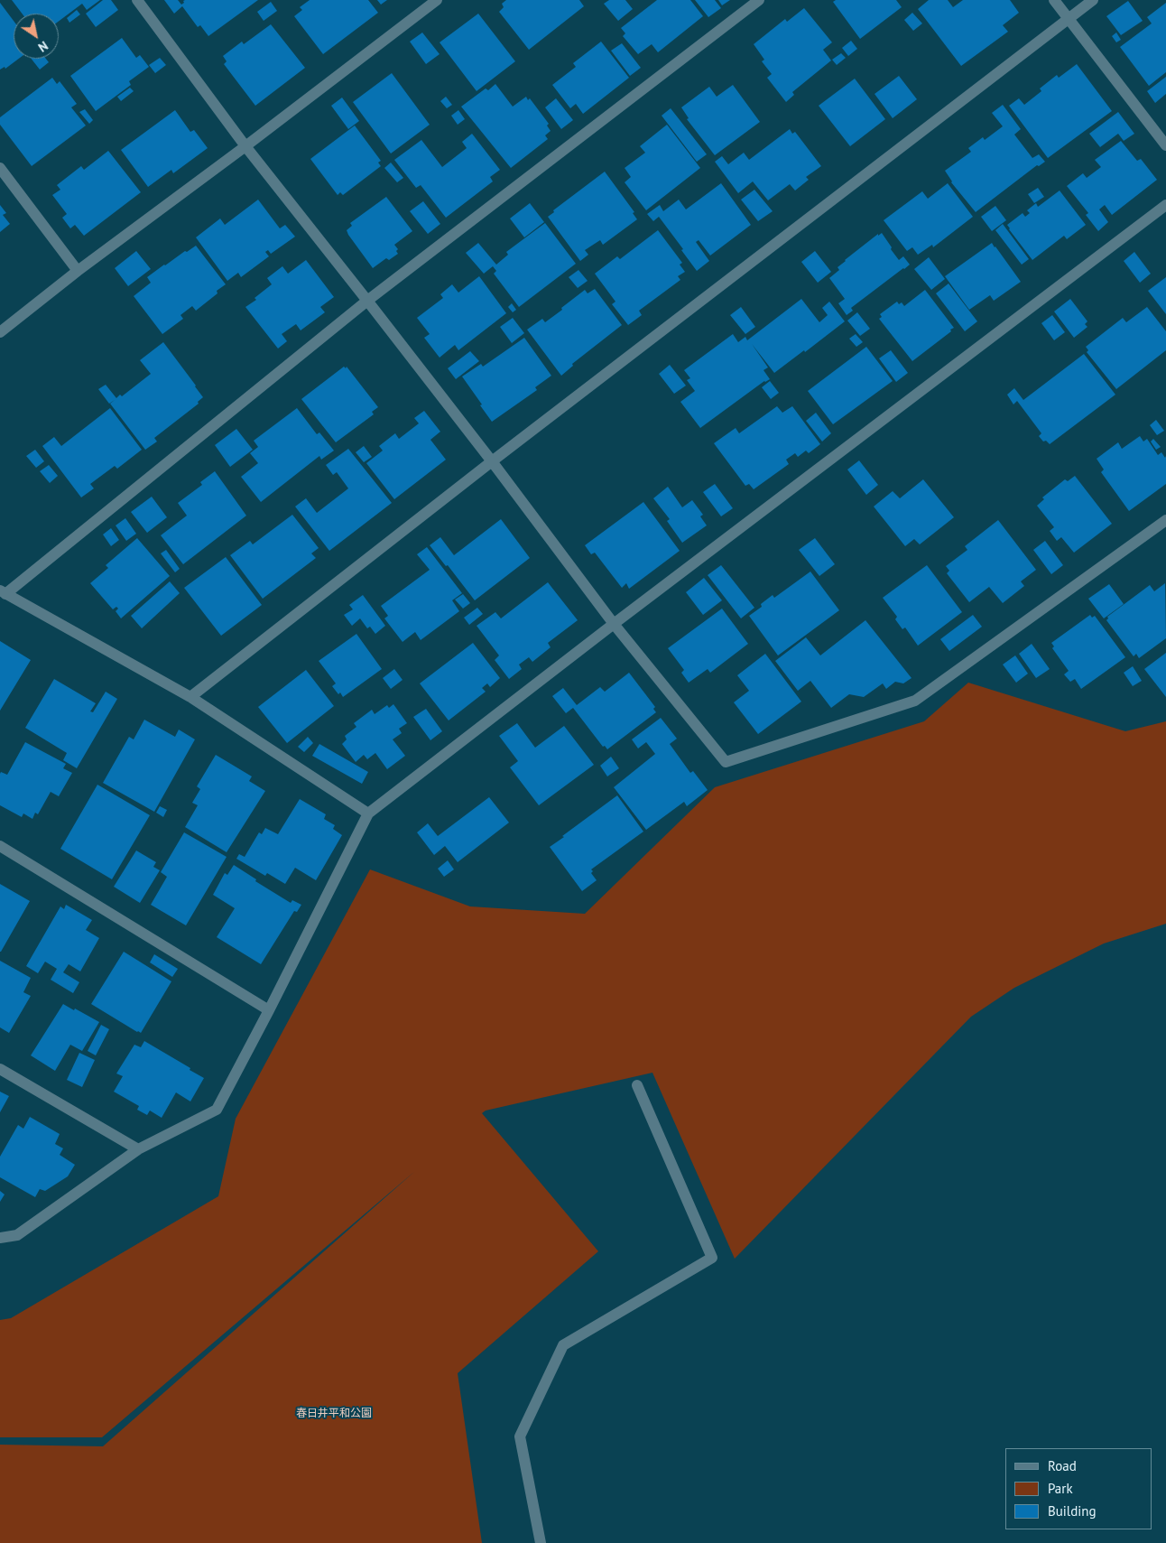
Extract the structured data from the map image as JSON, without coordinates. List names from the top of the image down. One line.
{"parks":["春日井平和公園"],"legend":["Road","Park","Building"],"north":"bottom right"}
